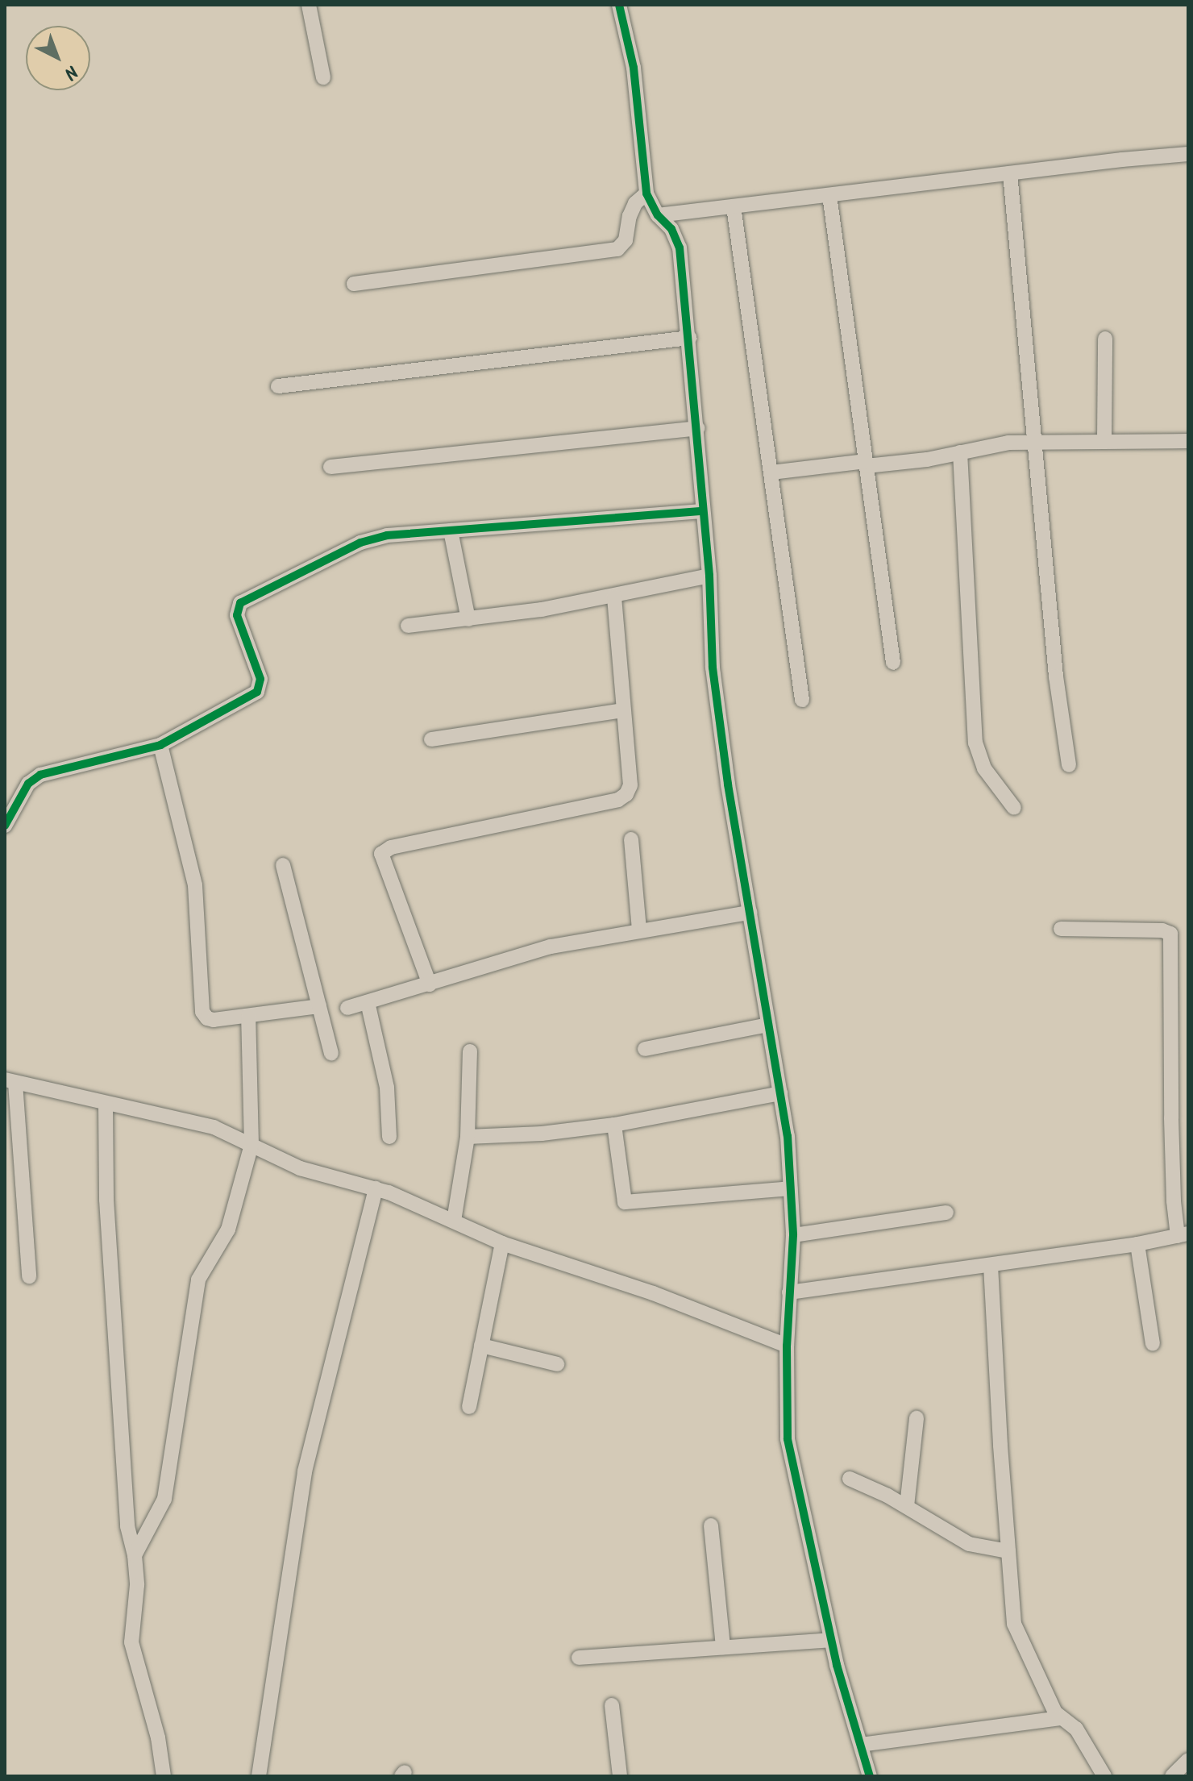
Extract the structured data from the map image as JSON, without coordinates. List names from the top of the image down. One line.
{"north":"bottom right"}
